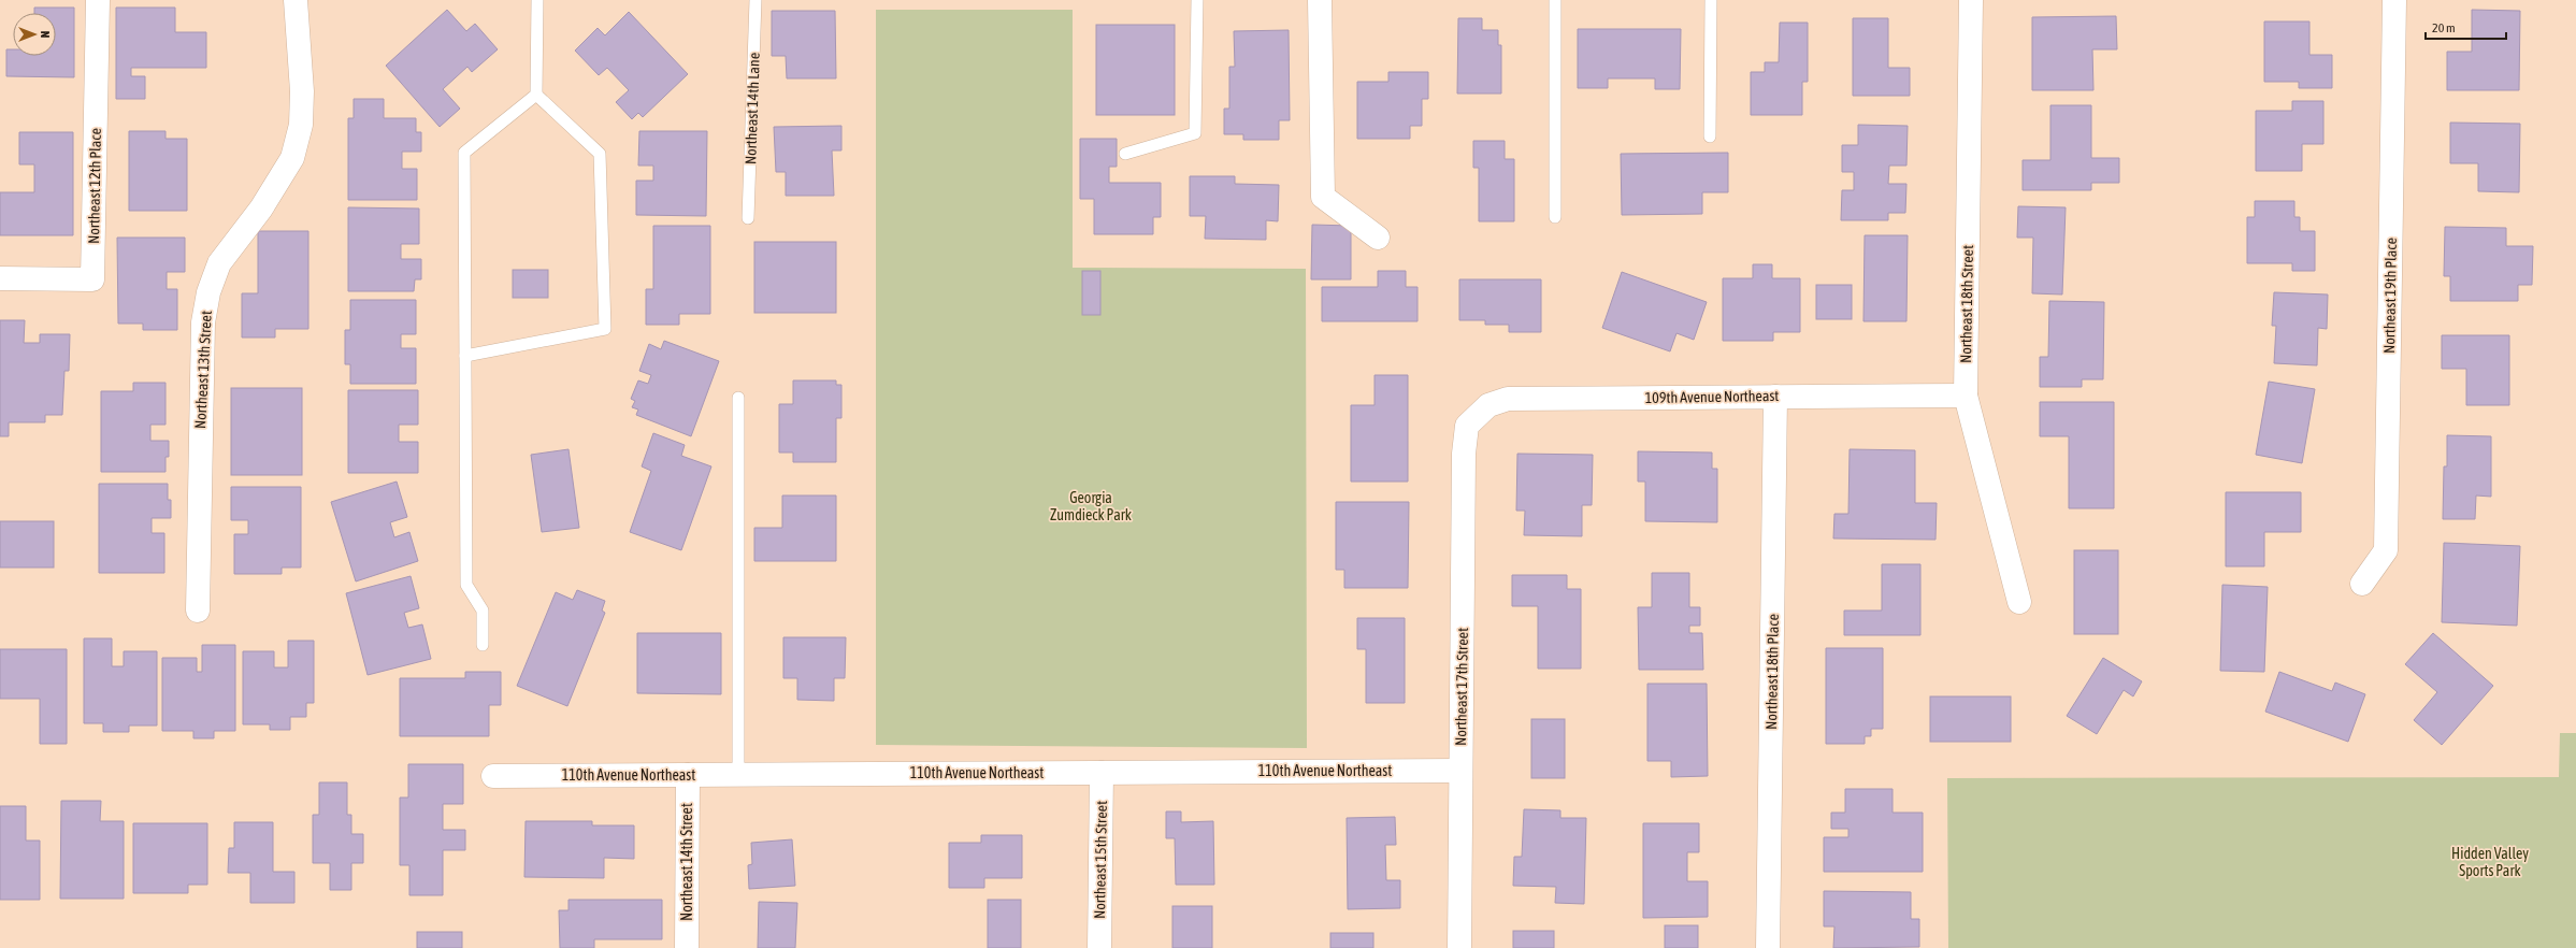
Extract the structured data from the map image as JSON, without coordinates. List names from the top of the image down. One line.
{"streets":{"street":["Northeast 12th Place","Northeast 19th Place","Northeast 18th Street","Northeast 13th Street","109th Avenue Northeast","Northeast 18th Place","Northeast 17th Street","110th Avenue Northeast","Northeast 15th Street","Northeast 14th Street"],"lane":["Northeast 14th Lane"]},"crossings":[["Northeast 18th Street","109th Avenue Northeast"],["109th Avenue Northeast","Northeast 18th Place"],["109th Avenue Northeast","Northeast 17th Street"],["Northeast 17th Street","110th Avenue Northeast"],["110th Avenue Northeast","Northeast 15th Street"],["110th Avenue Northeast","Northeast 14th Street"]],"parks":["Georgia Zumdieck Park","Hidden Valley Sports Park"],"scale_bar":"20 m","north":"right"}
